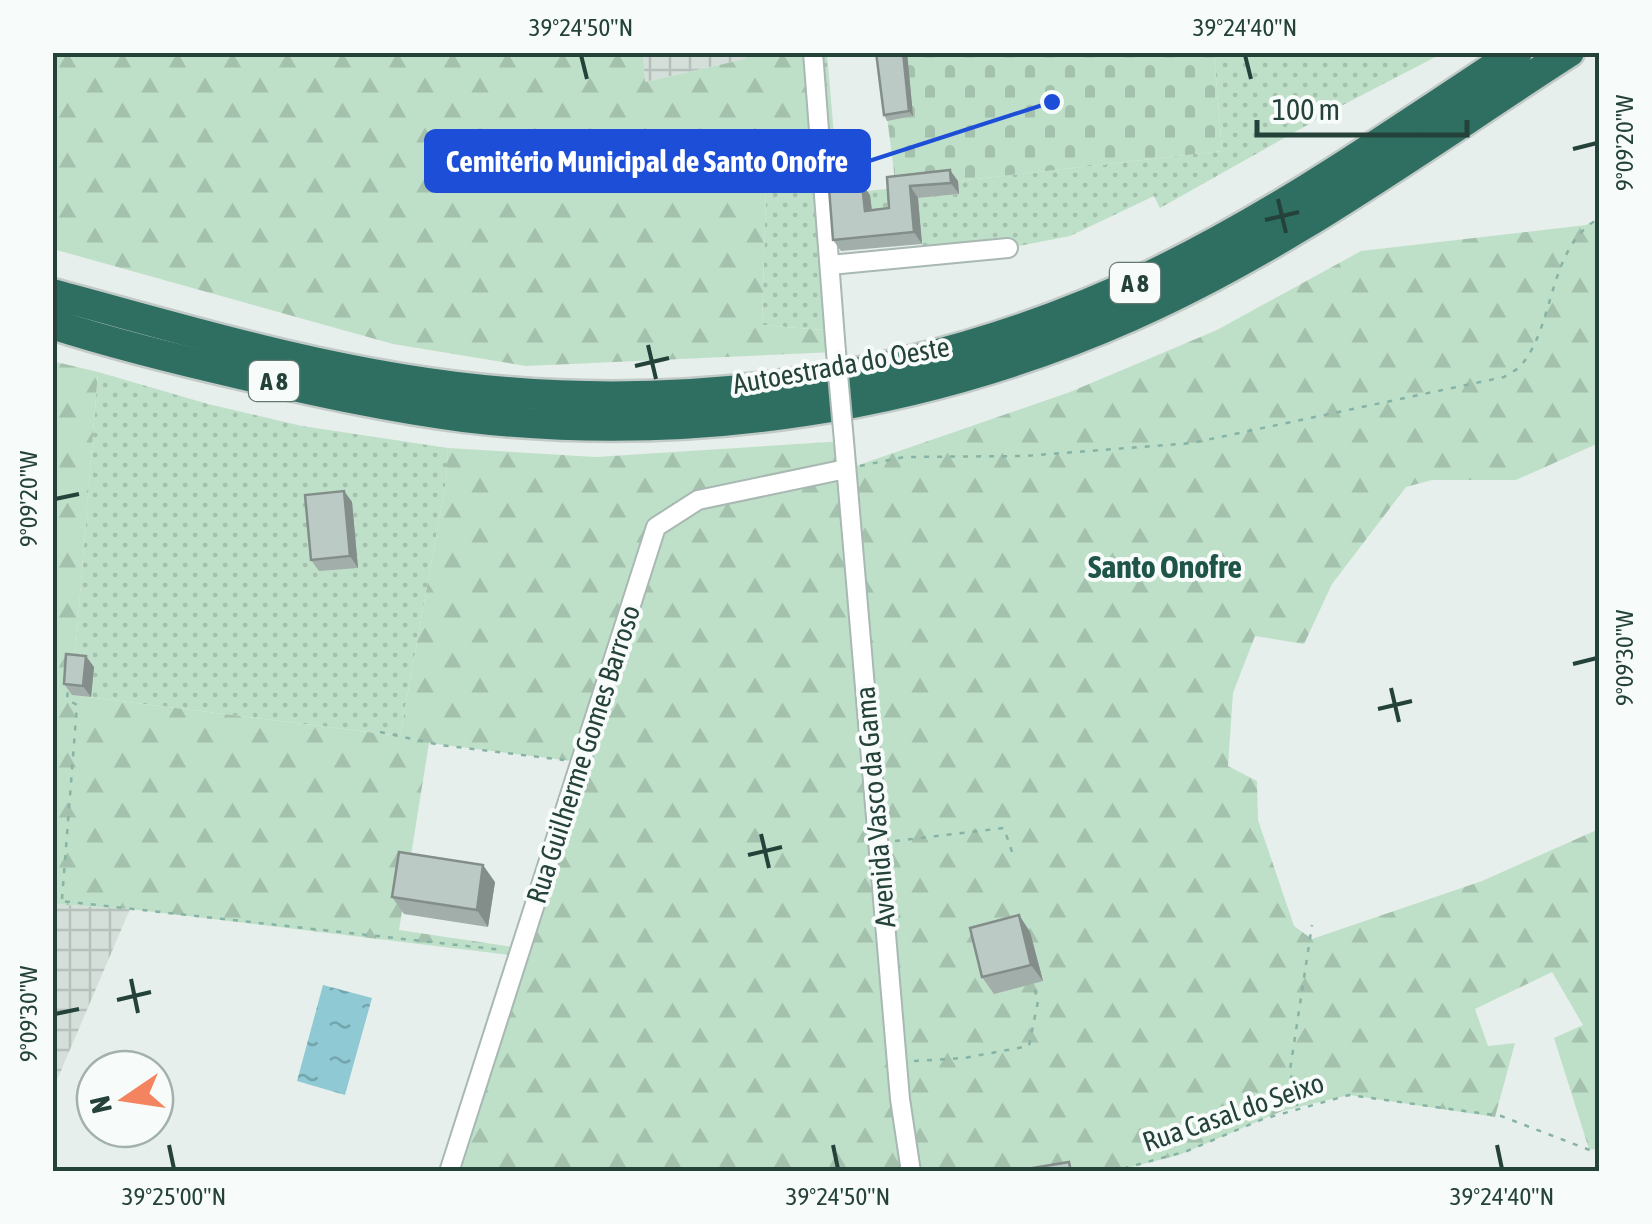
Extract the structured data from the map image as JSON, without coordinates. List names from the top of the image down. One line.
{"streets":{"highway":["A 8","Autoestrada do Oeste"],"street":["Rua Guilherme Gomes Barroso","Avenida Vasco da Gama"],"path":["Rua Casal do Seixo"]},"crossings":[["Rua Guilherme Gomes Barroso","Avenida Vasco da Gama"]],"districts":["Santo Onofre"],"places":["Cemitério Municipal de Santo Onofre"],"scale_bar":"100 m","north":"left","coordinates":["39°24'50\"N","39°24'40\"N","9°09'20\"W","9°09'30\"W","39°25'00\"N"]}
